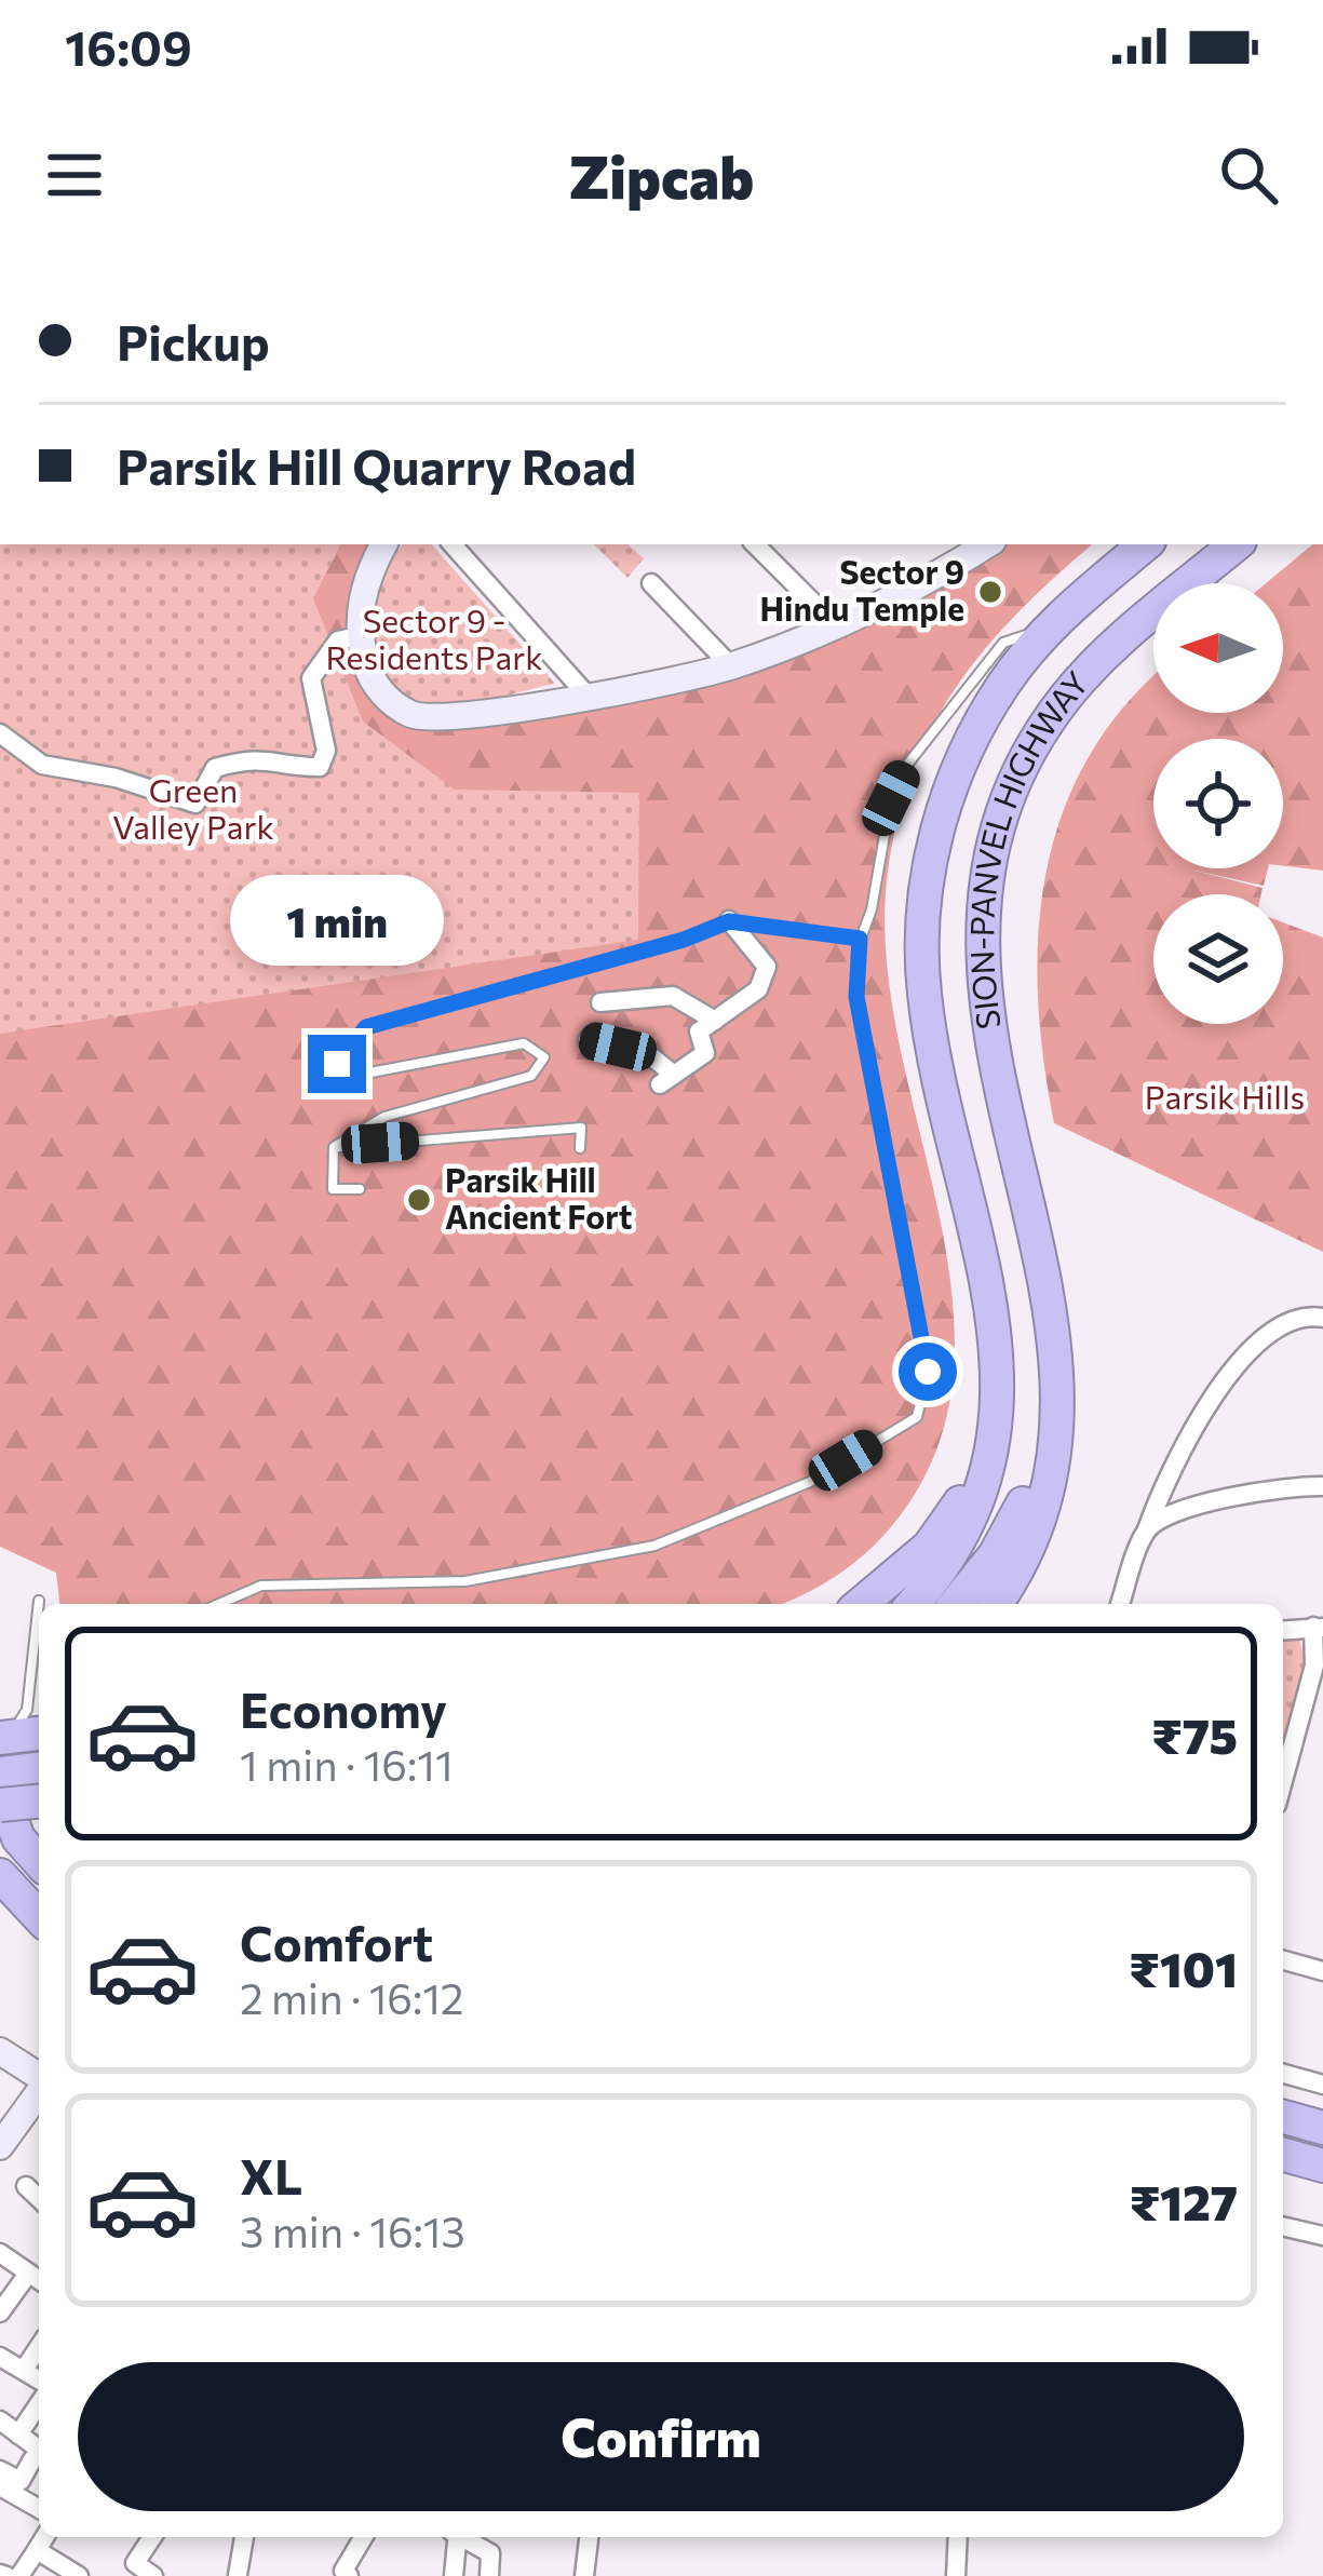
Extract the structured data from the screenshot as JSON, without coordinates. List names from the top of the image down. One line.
{"streets":{"highway":["SION-PANVEL HIGHWAY"]},"parks":["Sector 9 - Residents Park","Green Valley Park","Parsik Hills"],"places":["Sector 9 Hindu Temple","Parsik Hill Ancient Fort"],"north":"left","page":{"status":"16:09","header":"Zipcab","banner":["Pickup","Parsik Hill Quarry Road"],"bubble":"1 min","list":[{"name":"Economy","note":"1 min · 16:11","value":"₹75"},{"name":"Comfort","note":"2 min · 16:12","value":"₹101"},{"name":"XL","note":"3 min · 16:13","value":"₹127"}],"buttons":"Confirm"}}
